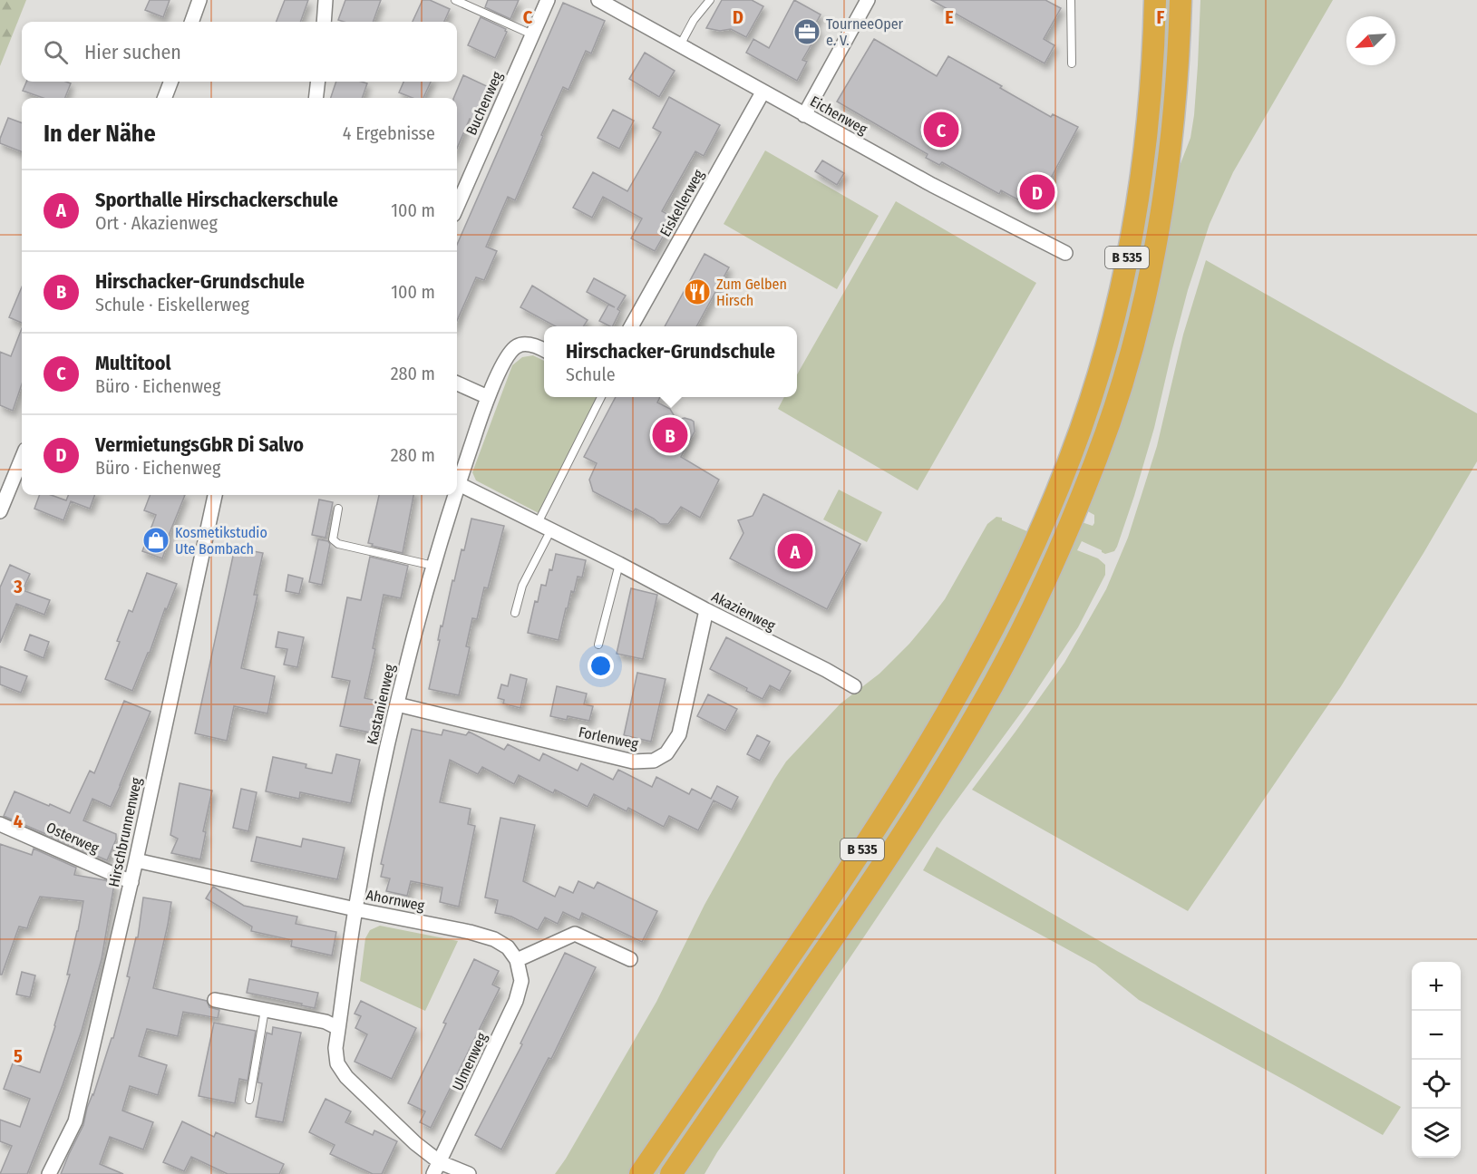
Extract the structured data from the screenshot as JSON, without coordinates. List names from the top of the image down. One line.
{"streets":{"highway":["B 535"],"street":["Buchenweg","Eichenweg","Eiskellerweg","Akazienweg","Kastanienweg","Forlenweg","Hirschbrunnenweg","Osterweg","Ahornweg","Ulmenweg"]},"crossings":[["Eichenweg","Eiskellerweg"],["Akazienweg","Kastanienweg"],["Akazienweg","Forlenweg"],["Kastanienweg","Forlenweg"],["Kastanienweg","Ahornweg"],["Kastanienweg","Ulmenweg"],["Hirschbrunnenweg","Osterweg"],["Hirschbrunnenweg","Ahornweg"],["Ahornweg","Ulmenweg"]],"places":{"office":["TourneeOper e. V."],"restaurant":["Zum Gelben Hirsch"],"shop":["Kosmetikstudio Ute Bombach"]},"north":"bottom left","page":{"search":"Hier suchen","heading":["In der Nähe","4 Ergebnisse"],"pins":["C","D","B","A"],"list":[{"mark":"A","name":"Sporthalle Hirschackerschule","note":"Ort · Akazienweg","value":"100 m"},{"mark":"B","name":"Hirschacker-Grundschule","note":"Schule · Eiskellerweg","value":"100 m"},{"mark":"C","name":"Multitool","note":"Büro · Eichenweg","value":"280 m"},{"mark":"D","name":"VermietungsGbR Di Salvo","note":"Büro · Eichenweg","value":"280 m"}],"popup":["Hirschacker-Grundschule","Schule"],"map_buttons":["+","−"]},"grid":{"columns":["C","D","E","F"],"rows":["3","4","5"]}}
